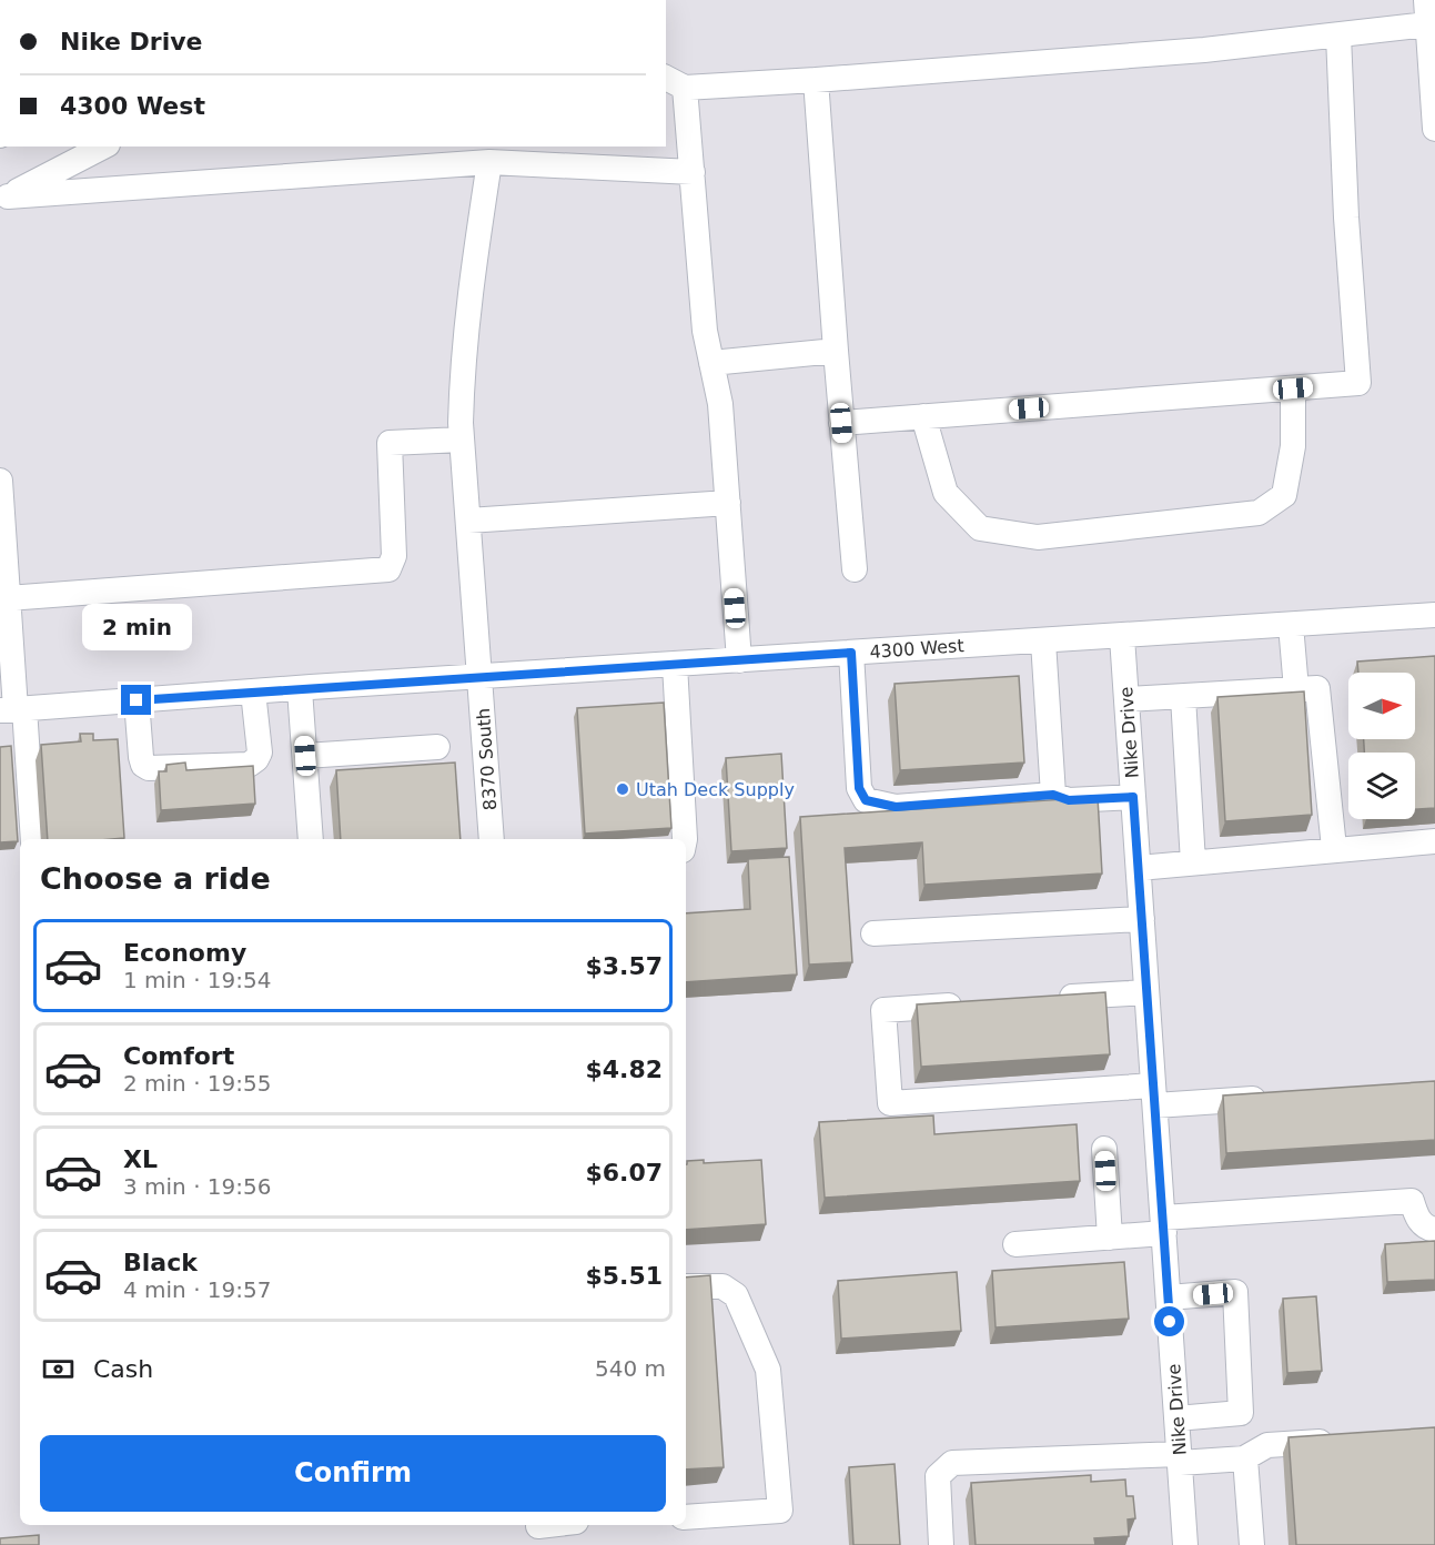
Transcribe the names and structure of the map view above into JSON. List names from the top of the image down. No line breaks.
{"streets":{"street":["4300 West","Nike Drive","8370 South"]},"crossings":[["4300 West","Nike Drive"],["4300 West","8370 South"]],"places":["Utah Deck Supply"],"north":"right","page":{"banner":["Nike Drive","4300 West"],"bubble":"2 min","heading":"Choose a ride","list":[{"name":"Economy","note":"1 min · 19:54","value":"$3.57"},{"name":"Comfort","note":"2 min · 19:55","value":"$4.82"},{"name":"XL","note":"3 min · 19:56","value":"$6.07"},{"name":"Black","note":"4 min · 19:57","value":"$5.51"}],"pay":["Cash","540 m"],"buttons":"Confirm"}}
